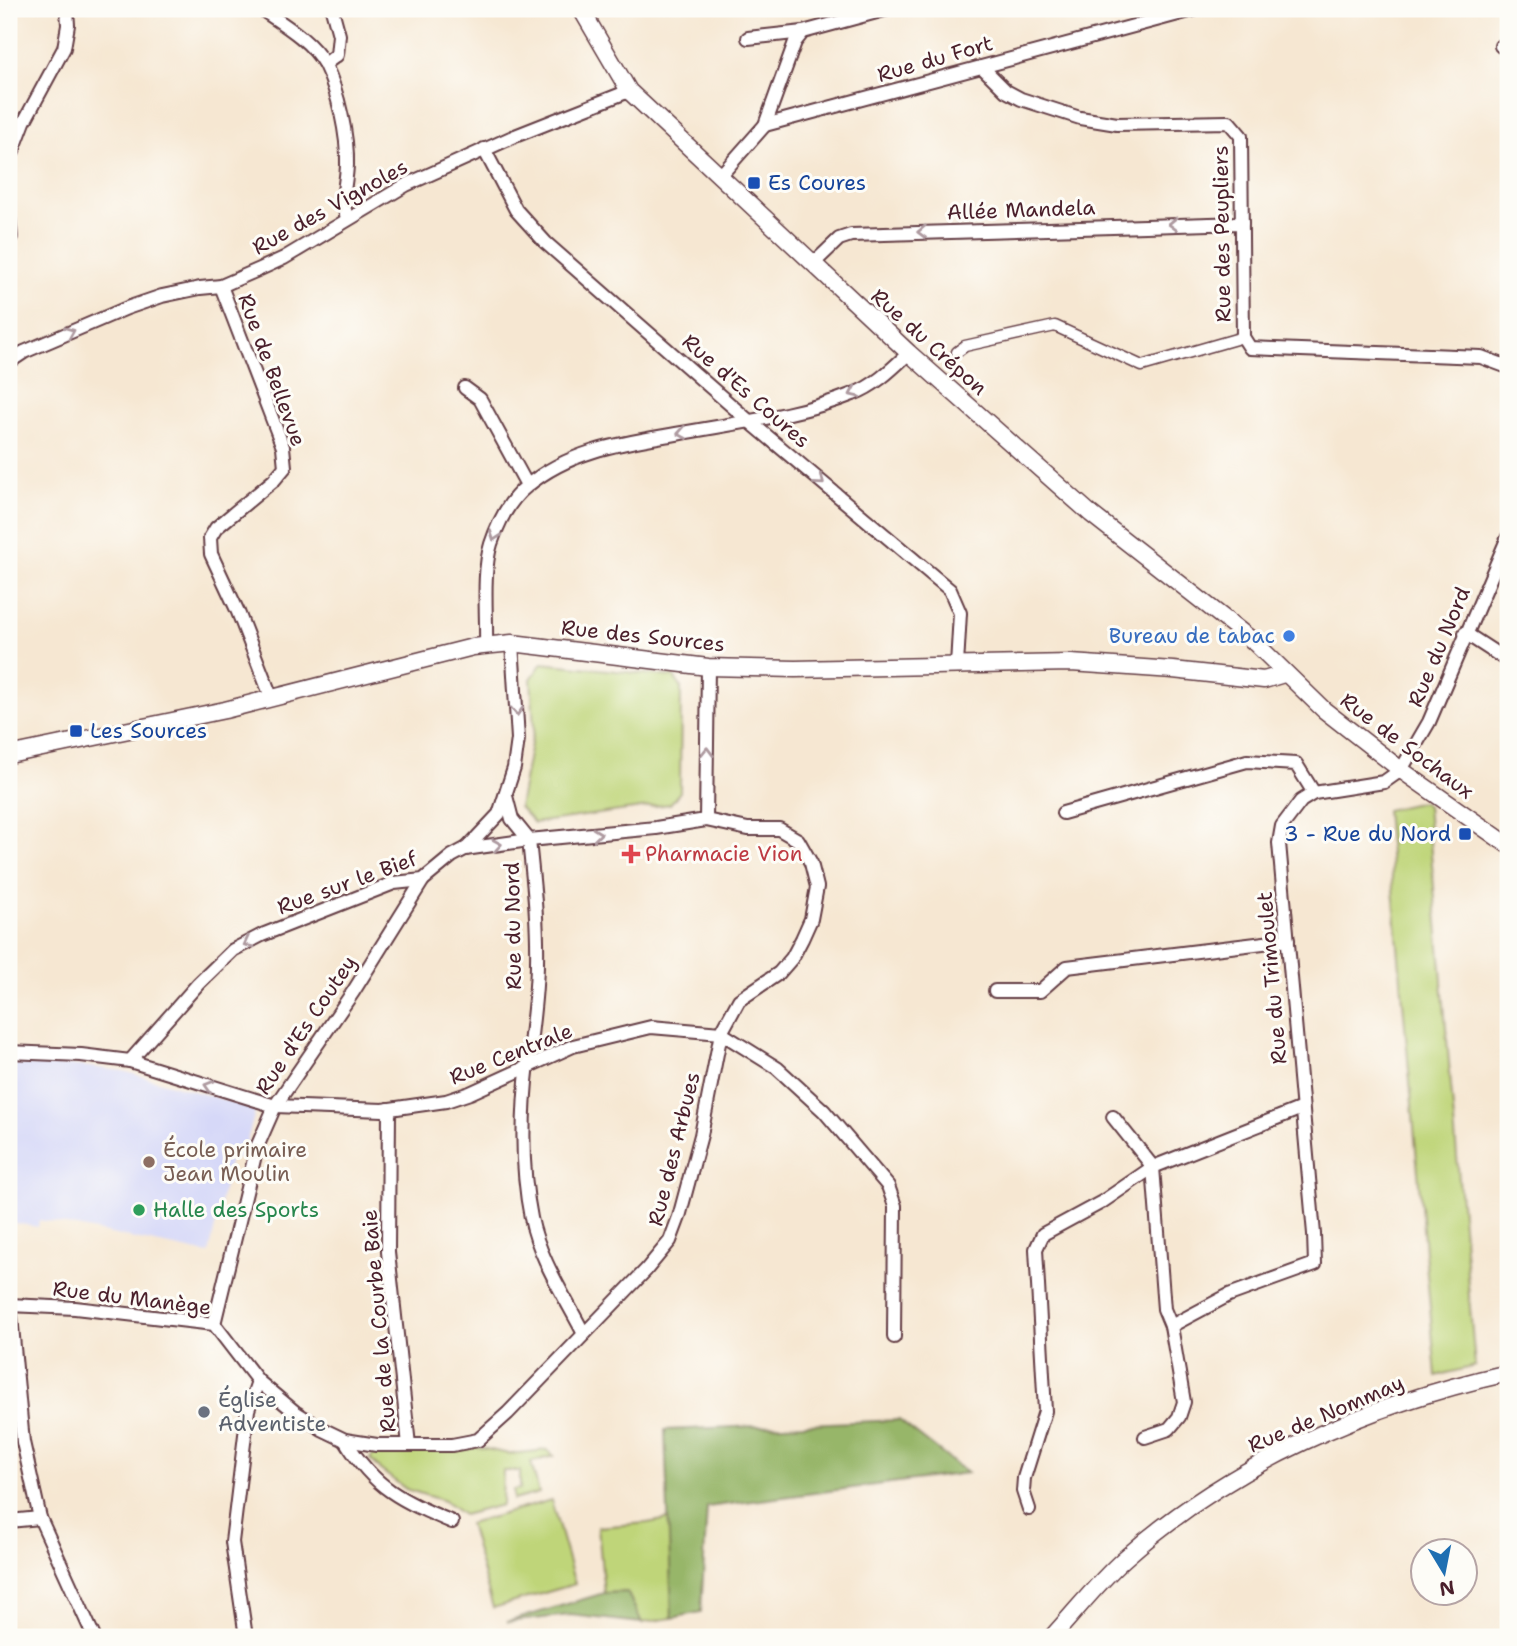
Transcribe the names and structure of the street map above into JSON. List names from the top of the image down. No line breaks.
{"streets":{"street":["Rue du Fort","Rue des Vignoles","Allée Mandela","Rue des Peupliers","Rue du Crépon","Rue de Bellevue","Rue d'Es Coures","Rue des Sources","Rue du Nord","Rue de Sochaux","Rue sur le Bief","Rue du Trimoulet","Rue d'Es Coutey","Rue Centrale","Rue des Arbues","Rue du Manège","Rue de la Courbe Baie","Rue de Nommay"]},"crossings":[["Rue du Fort","Rue des Peupliers"],["Rue des Vignoles","Rue du Crépon"],["Rue des Vignoles","Rue de Bellevue"],["Rue des Vignoles","Rue d'Es Coures"],["Allée Mandela","Rue des Peupliers"],["Allée Mandela","Rue du Crépon"],["Rue du Crépon","Rue des Sources"],["Rue du Crépon","Rue de Sochaux"],["Rue de Bellevue","Rue des Sources"],["Rue d'Es Coures","Rue des Sources"],["Rue des Sources","Rue de Sochaux"],["Rue du Nord","Rue de Sochaux"],["Rue du Nord","Rue sur le Bief"],["Rue du Nord","Rue Centrale"],["Rue du Nord","Rue des Arbues"],["Rue sur le Bief","Rue d'Es Coutey"],["Rue sur le Bief","Rue Centrale"],["Rue sur le Bief","Rue des Arbues"],["Rue d'Es Coutey","Rue Centrale"],["Rue d'Es Coutey","Rue du Manège"],["Rue Centrale","Rue des Arbues"],["Rue Centrale","Rue de la Courbe Baie"],["Rue des Arbues","Rue du Manège"],["Rue des Arbues","Rue de la Courbe Baie"]],"one_way":["Allée Mandela","Rue d'Es Coures"],"places":{"transit":["Es Coures","Les Sources","3 - Rue du Nord"],"other":["Bureau de tabac","École primaire Jean Moulin","Halle des Sports","Église Adventiste"],"health":["Pharmacie Vion"]},"north":"bottom"}
